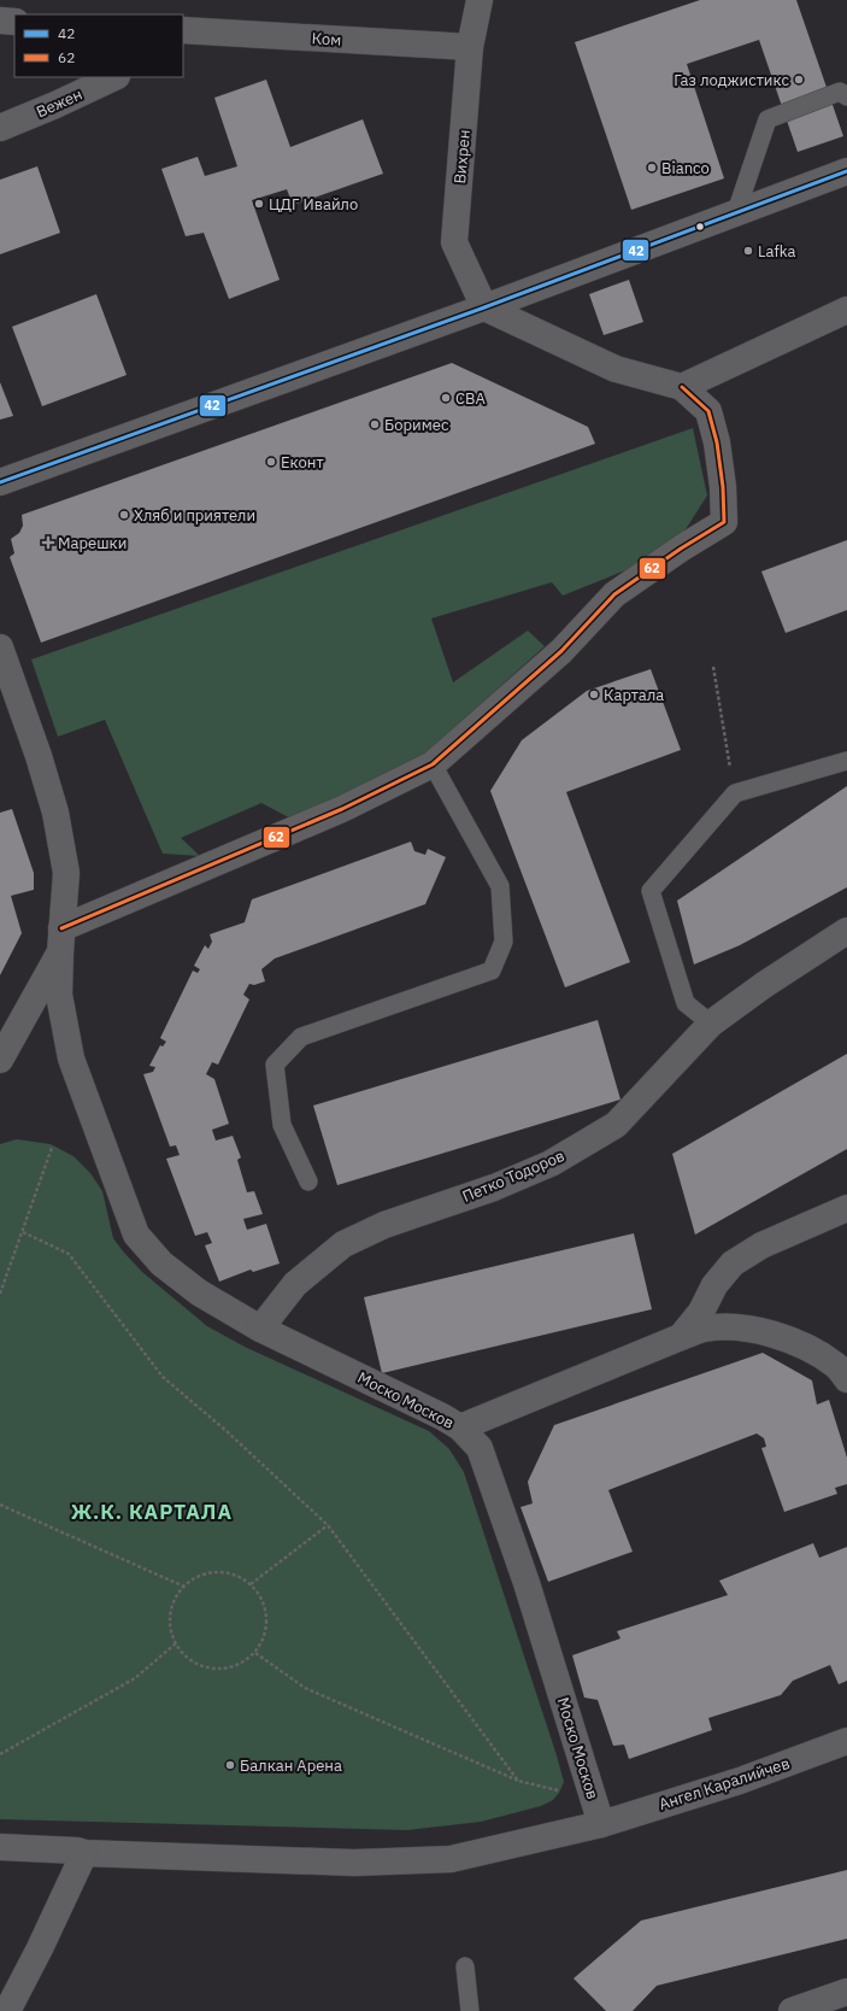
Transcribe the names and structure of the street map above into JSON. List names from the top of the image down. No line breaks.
{"streets":{"street":["Ком","Вежен","Вихрен","Петко Тодоров","Моско Москов","Ангел Каралийчев"]},"crossings":[["Ком","Вихрен"],["Петко Тодоров","Моско Москов"],["Моско Москов","Ангел Каралийчев"]],"districts":["Ж.К. КАРТАЛА"],"places":{"other":["Газ лоджистикс","Bianco","ЦДГ Ивайло","Lafka","CBA","Боримес","Еконт","Хляб и приятели","Картала","Балкан Арена"],"health":["Марешки"]},"lines":["transit line 42","transit line 62"],"legend":["42","62"]}
